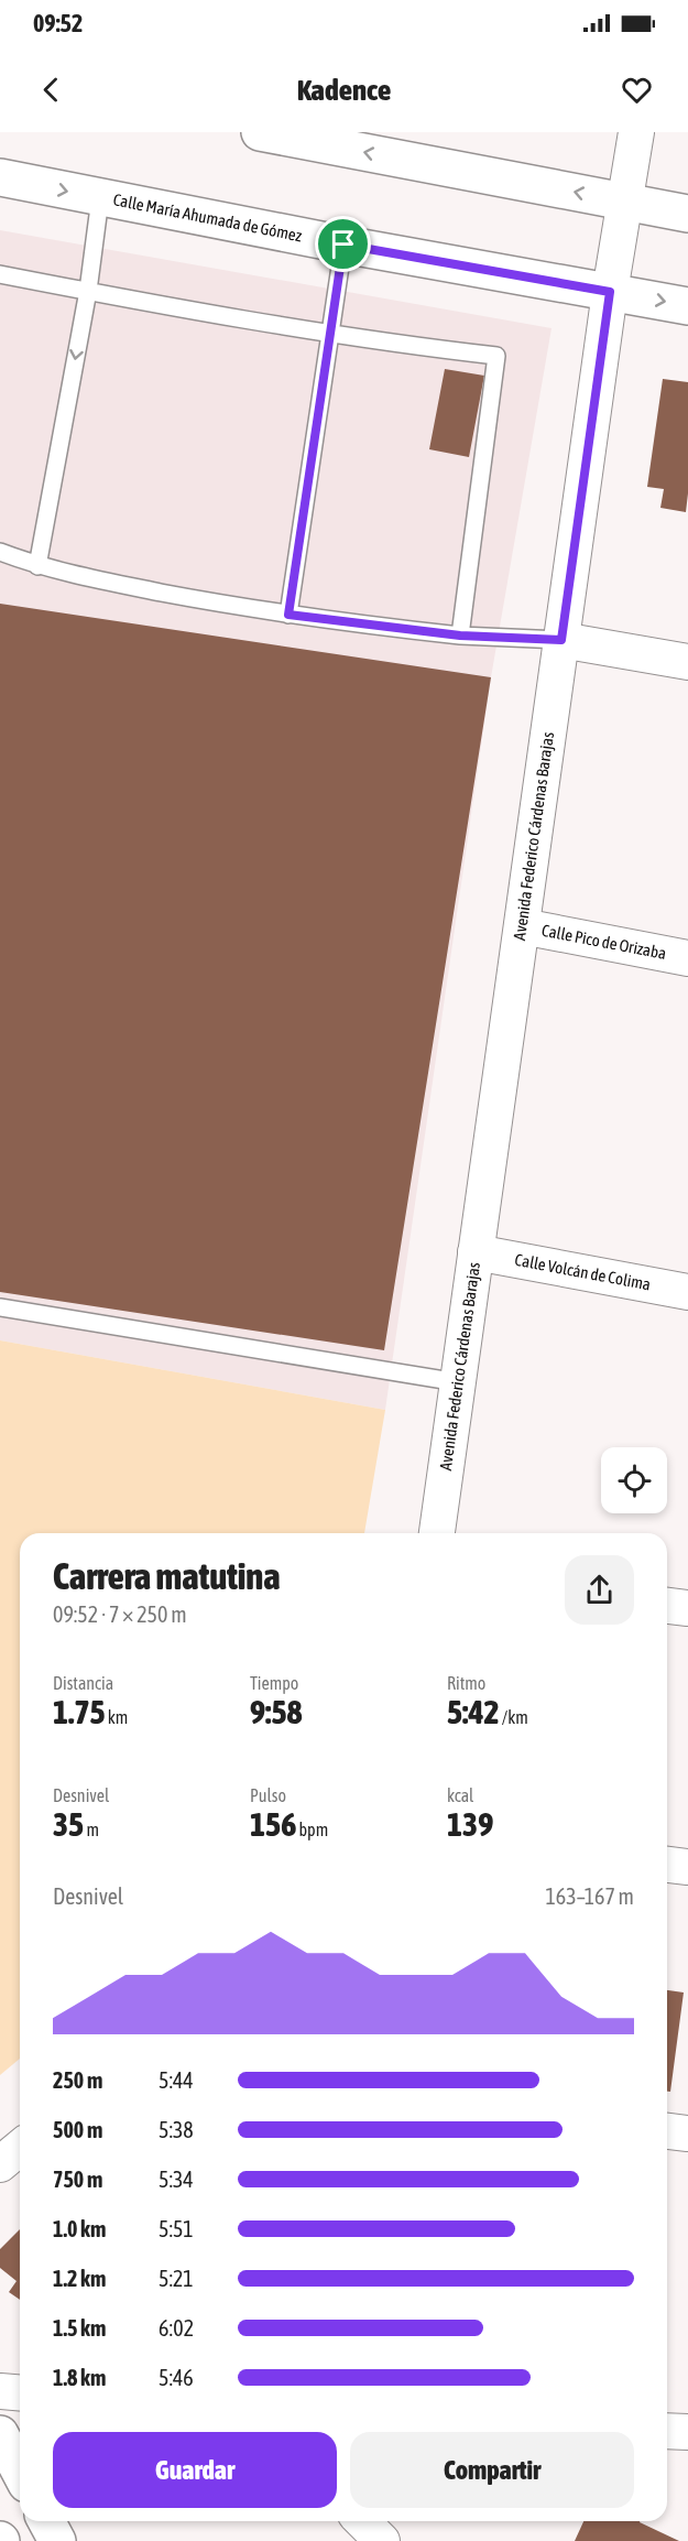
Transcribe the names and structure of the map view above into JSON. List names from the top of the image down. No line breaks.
{"streets":{"main road":["Calle María Ahumada de Gómez"],"street":["Avenida Federico Cárdenas Barajas","Calle Pico de Orizaba","Calle Volcán de Colima"]},"crossings":[["Calle María Ahumada de Gómez","Avenida Federico Cárdenas Barajas"],["Avenida Federico Cárdenas Barajas","Calle Pico de Orizaba"],["Avenida Federico Cárdenas Barajas","Calle Volcán de Colima"]],"page":{"status":"09:52","header":"Kadence","heading":["Carrera matutina","09:52 · 7 × 250 m"],"stats":[["Distancia","1.75 km"],["Tiempo","9:58"],["Ritmo","5:42 /km"],["Desnivel","35 m"],["Pulso","156 bpm"],["kcal","139"]],"chart":["Desnivel","163–167 m"],"list":[{"name":"250 m","note":"5:44"},{"name":"500 m","note":"5:38"},{"name":"750 m","note":"5:34"},{"name":"1.0 km","note":"5:51"},{"name":"1.2 km","note":"5:21"},{"name":"1.5 km","note":"6:02"},{"name":"1.8 km","note":"5:46"}],"buttons":["Guardar","Compartir"]}}
